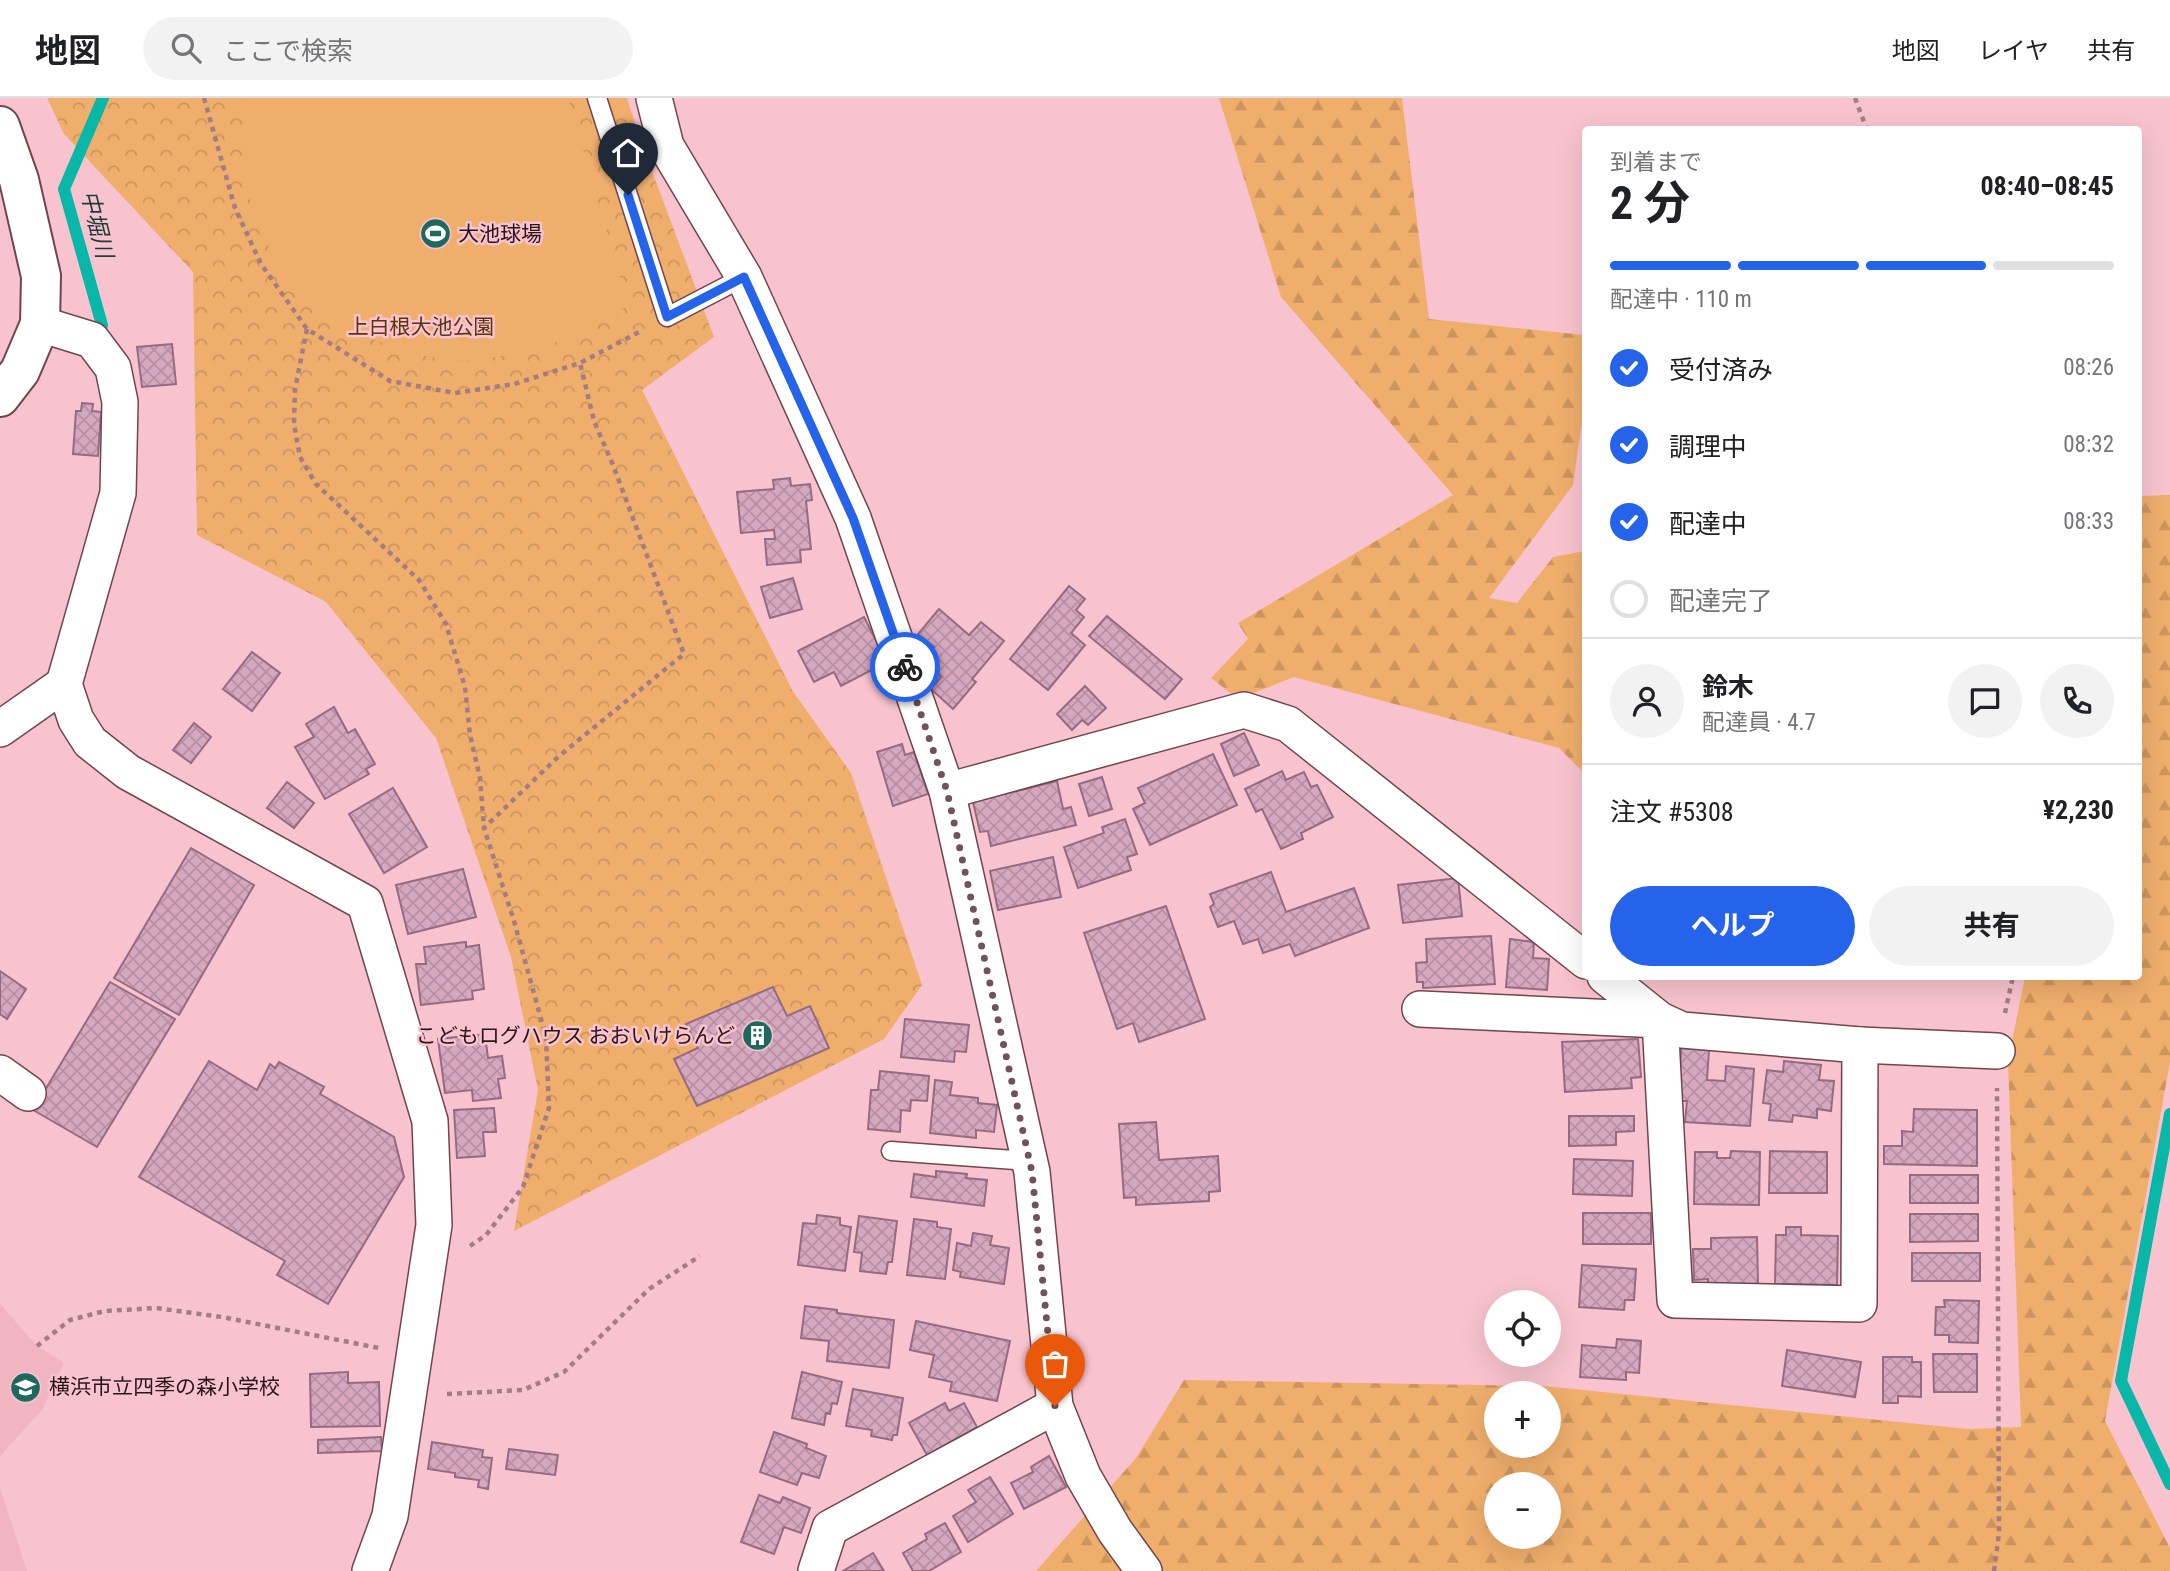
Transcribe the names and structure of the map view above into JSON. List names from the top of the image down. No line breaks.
{"water":["中堀川"],"parks":["上白根大池公園"],"places":{"sports":["大池球場"],"building":["こどもログハウス おおいけらんど"],"school or university":["横浜市立四季の森小学校"]},"page":{"header":"地図","search":"ここで検索","nav":["地図","レイヤ","共有"],"heading":["2 分","到着まで","08:40–08:45"],"panel":["鈴木","配達員 · 4.7","注文 #5308","¥2,230"],"bar":"配達中 · 110 m","list":[["受付済み","08:26"],["調理中","08:32"],["配達中","08:33"],"配達完了"],"buttons":["ヘルプ","共有"],"map_buttons":["+","−"]}}
